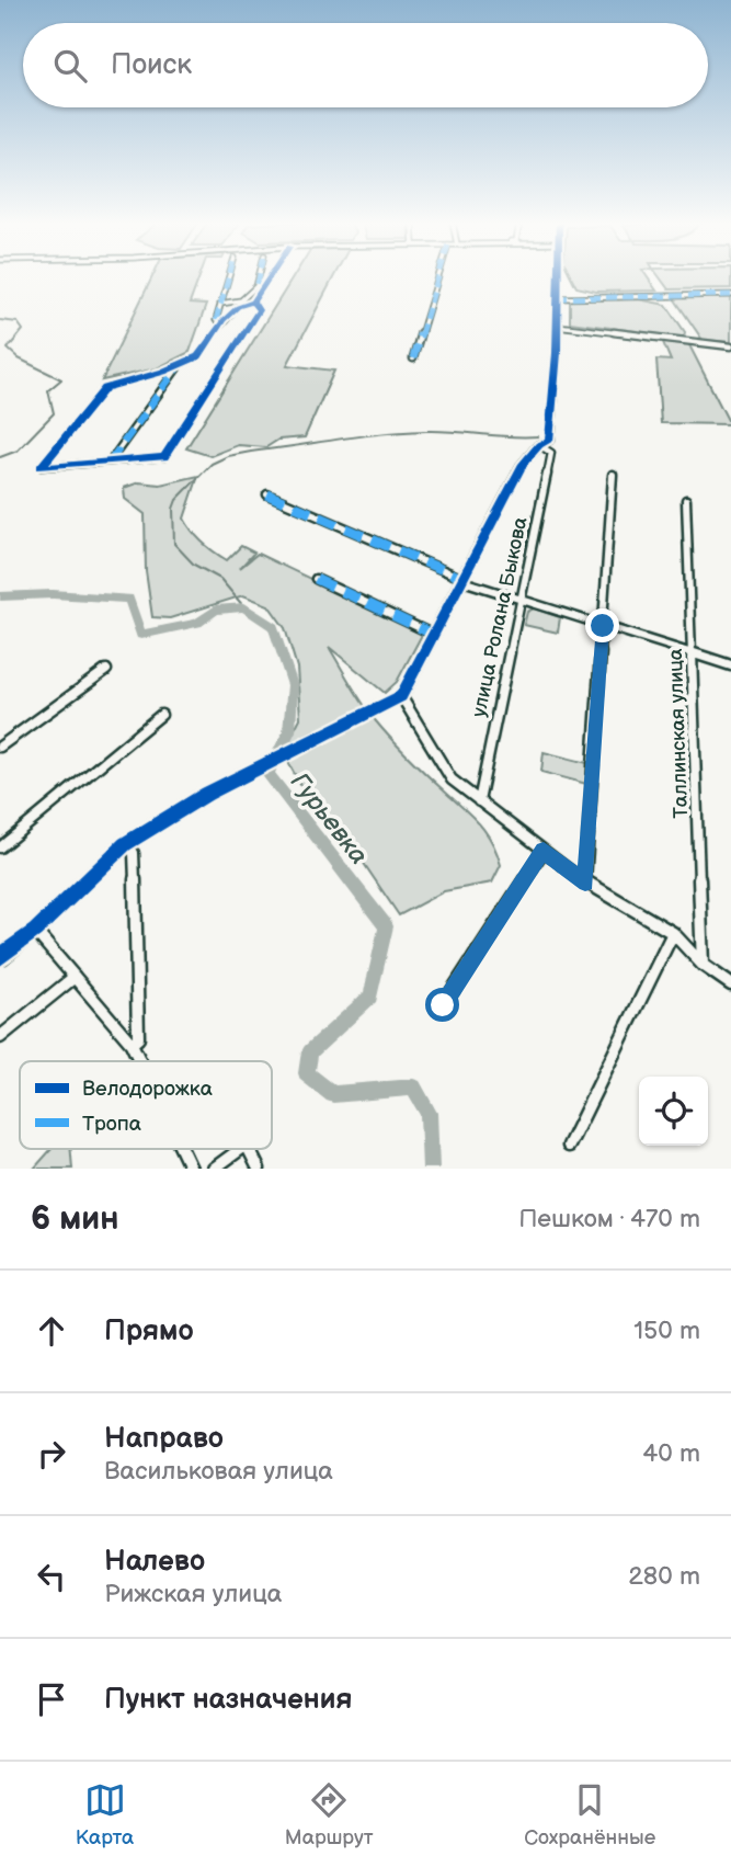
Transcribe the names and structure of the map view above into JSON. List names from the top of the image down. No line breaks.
{"streets":{"street":["улица Ролана Быкова","Таллинская улица"]},"water":["Гурьевка"],"legend":["Велодорожка","Тропа"],"page":{"search":"Поиск","heading":["6 мин","Пешком · 470 m"],"list":[["Прямо","150 m"],["Направо","Васильковая улица","40 m"],["Налево","Рижская улица","280 m"],"Пункт назначения"],"nav":["Карта","Маршрут","Сохранённые"]}}
